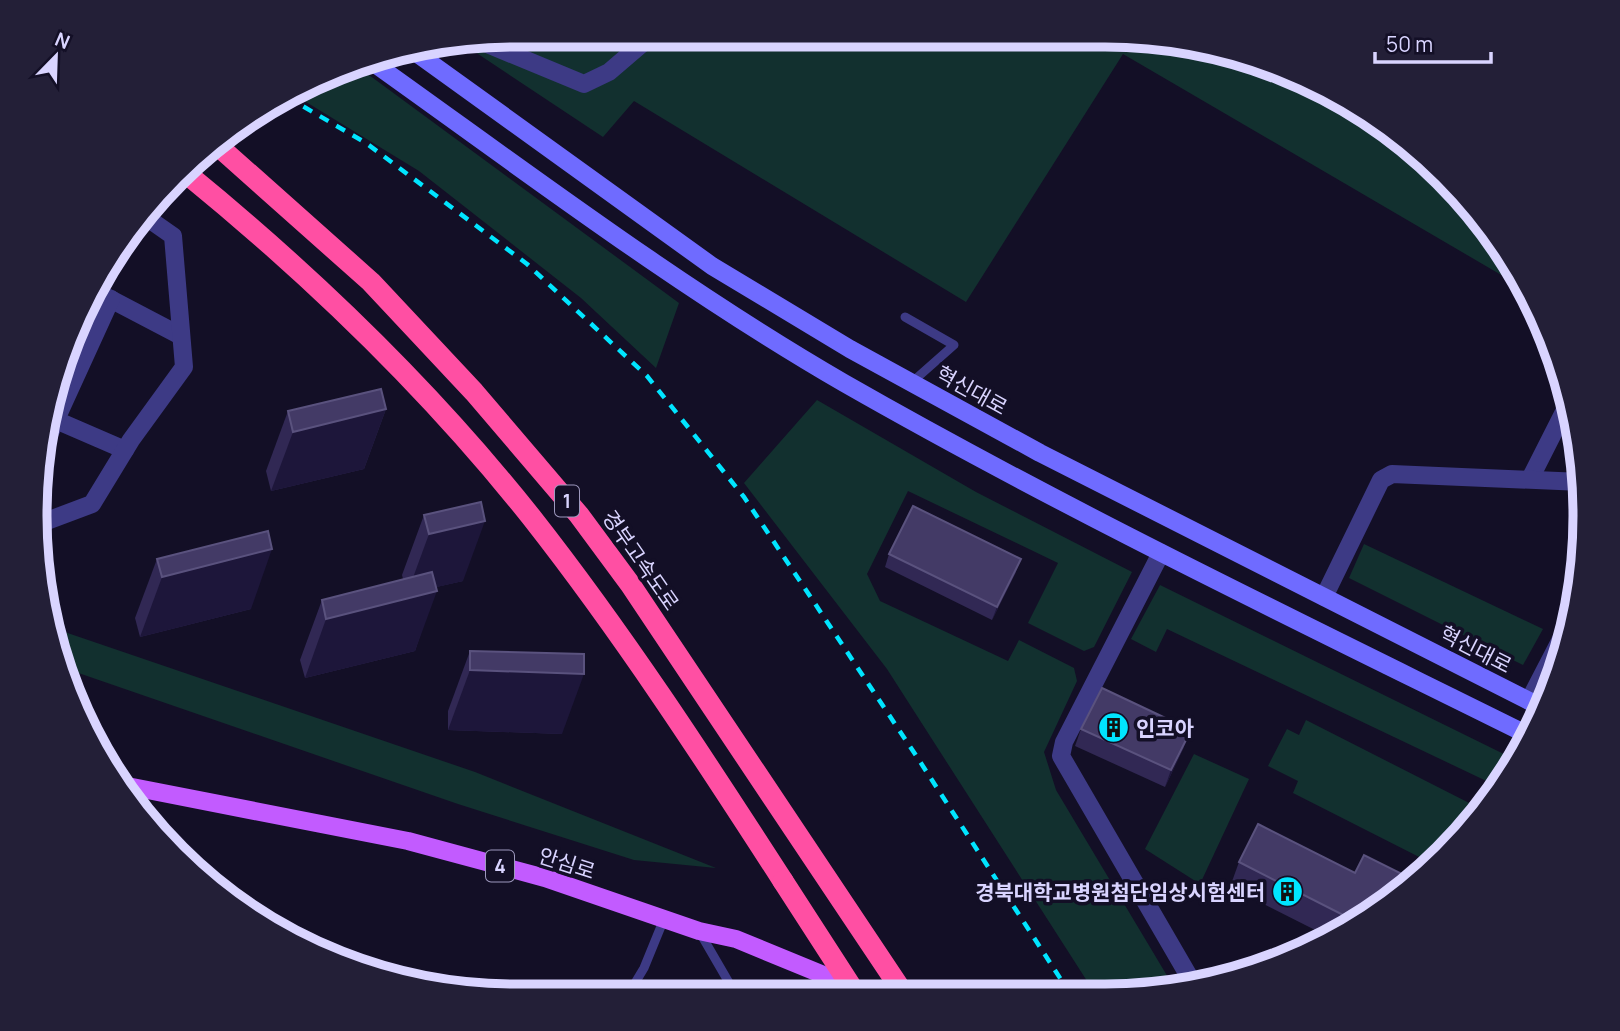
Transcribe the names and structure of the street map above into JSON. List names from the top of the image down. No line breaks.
{"streets":{"highway":["1","경부고속도로"],"main road":["혁신대로","안심로","4"]},"places":{"building":["인코아","경북대학교병원첨단임상시험센터"]},"scale_bar":"50 m","north":"top right"}
